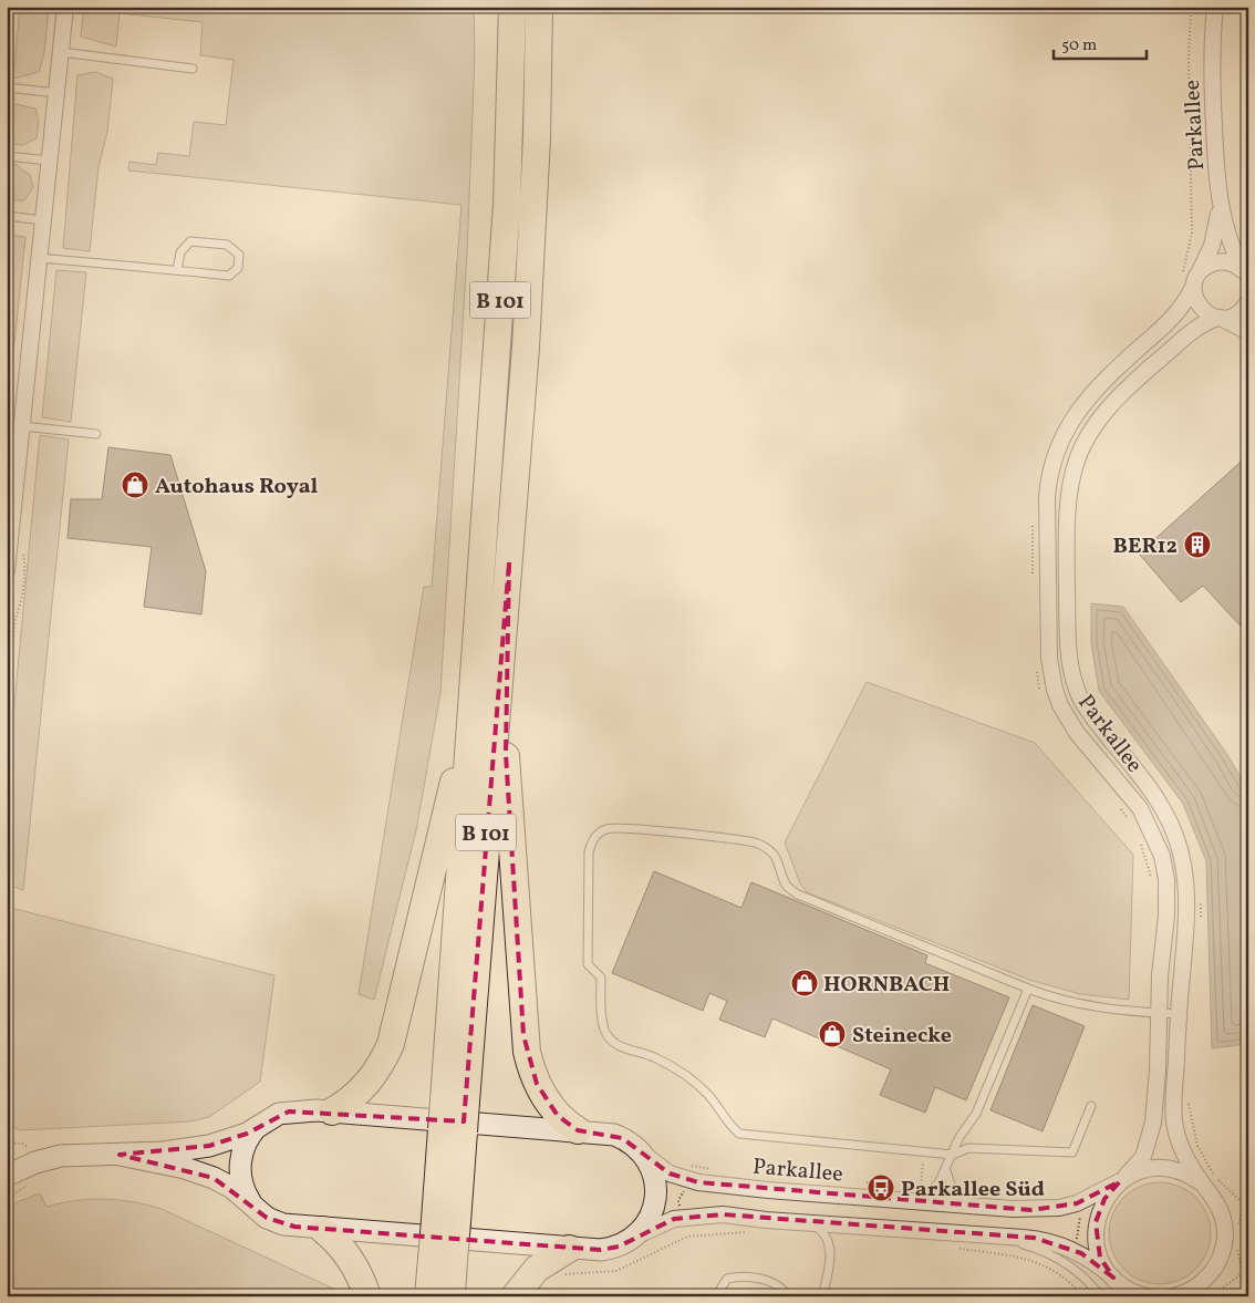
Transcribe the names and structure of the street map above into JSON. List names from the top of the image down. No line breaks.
{"streets":{"highway":["B 101"],"street":["Parkallee"]},"places":{"shop":["Autohaus Royal","HORNBACH","Steinecke"],"building":["BER12"],"bus stop":["Parkallee Süd"]},"scale_bar":"50 m"}
